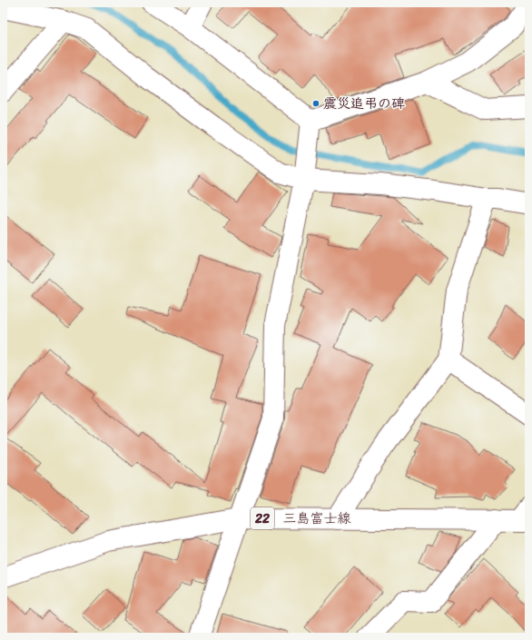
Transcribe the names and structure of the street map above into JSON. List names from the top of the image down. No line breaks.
{"streets":{"street":["22","三島富士線"]},"places":["震災追弔の碑"]}
